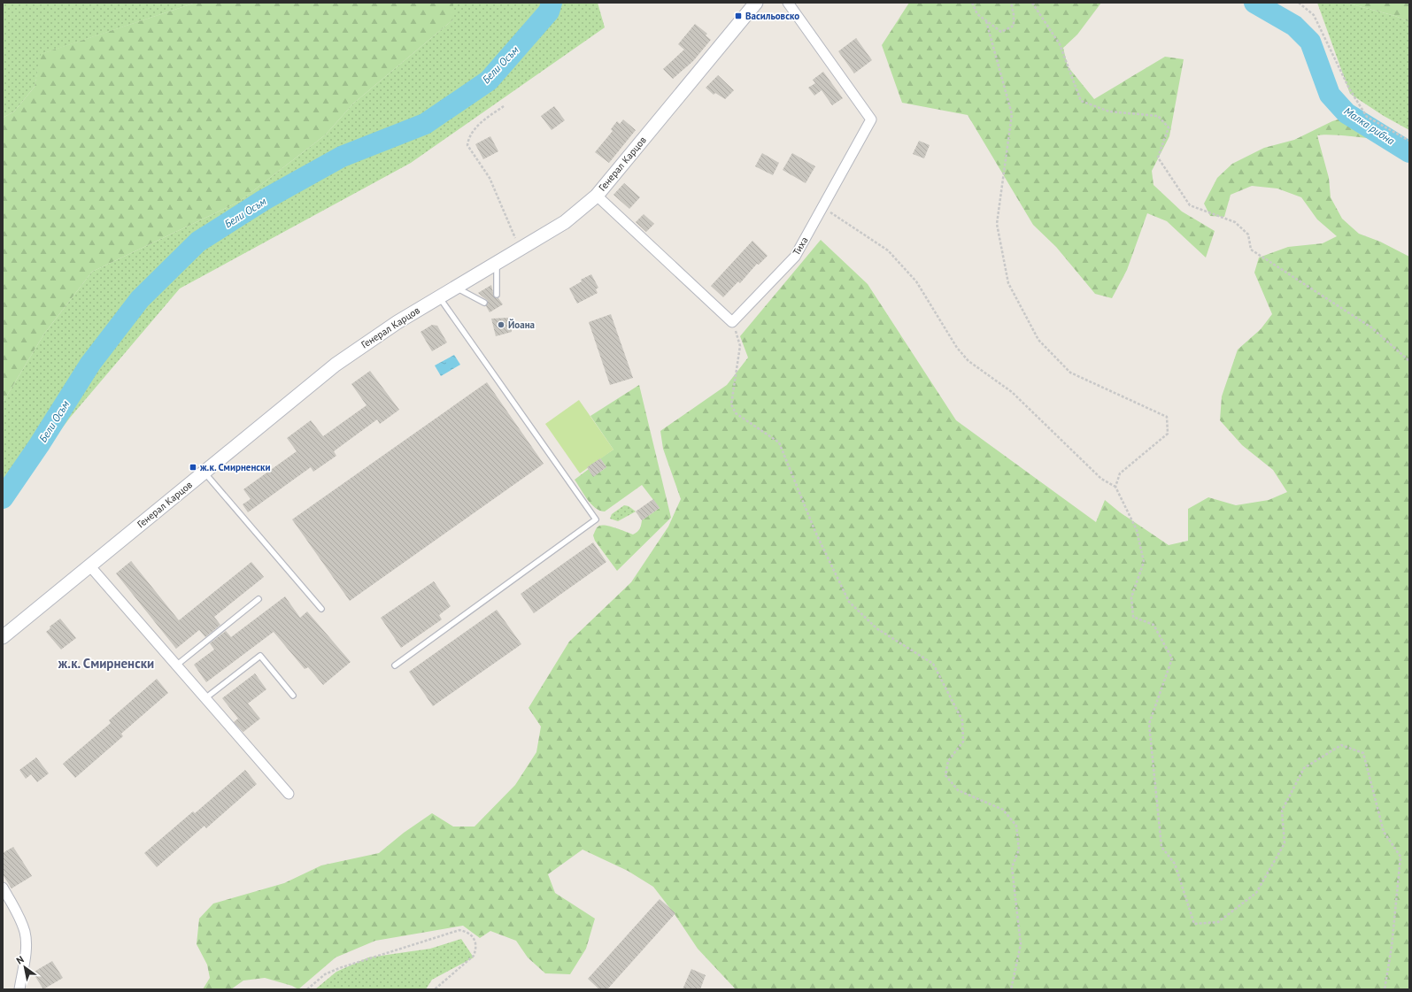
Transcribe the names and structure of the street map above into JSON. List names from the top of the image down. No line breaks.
{"streets":{"main road":["Генерал Карцов"],"street":["Тиха"]},"districts":["ж.к. Смирненски"],"water":["Бели Осъм","Малка рибна"],"places":{"transit":["Васильовско","ж.к. Смирненски"],"other":["Йоана"]},"north":"top left"}
